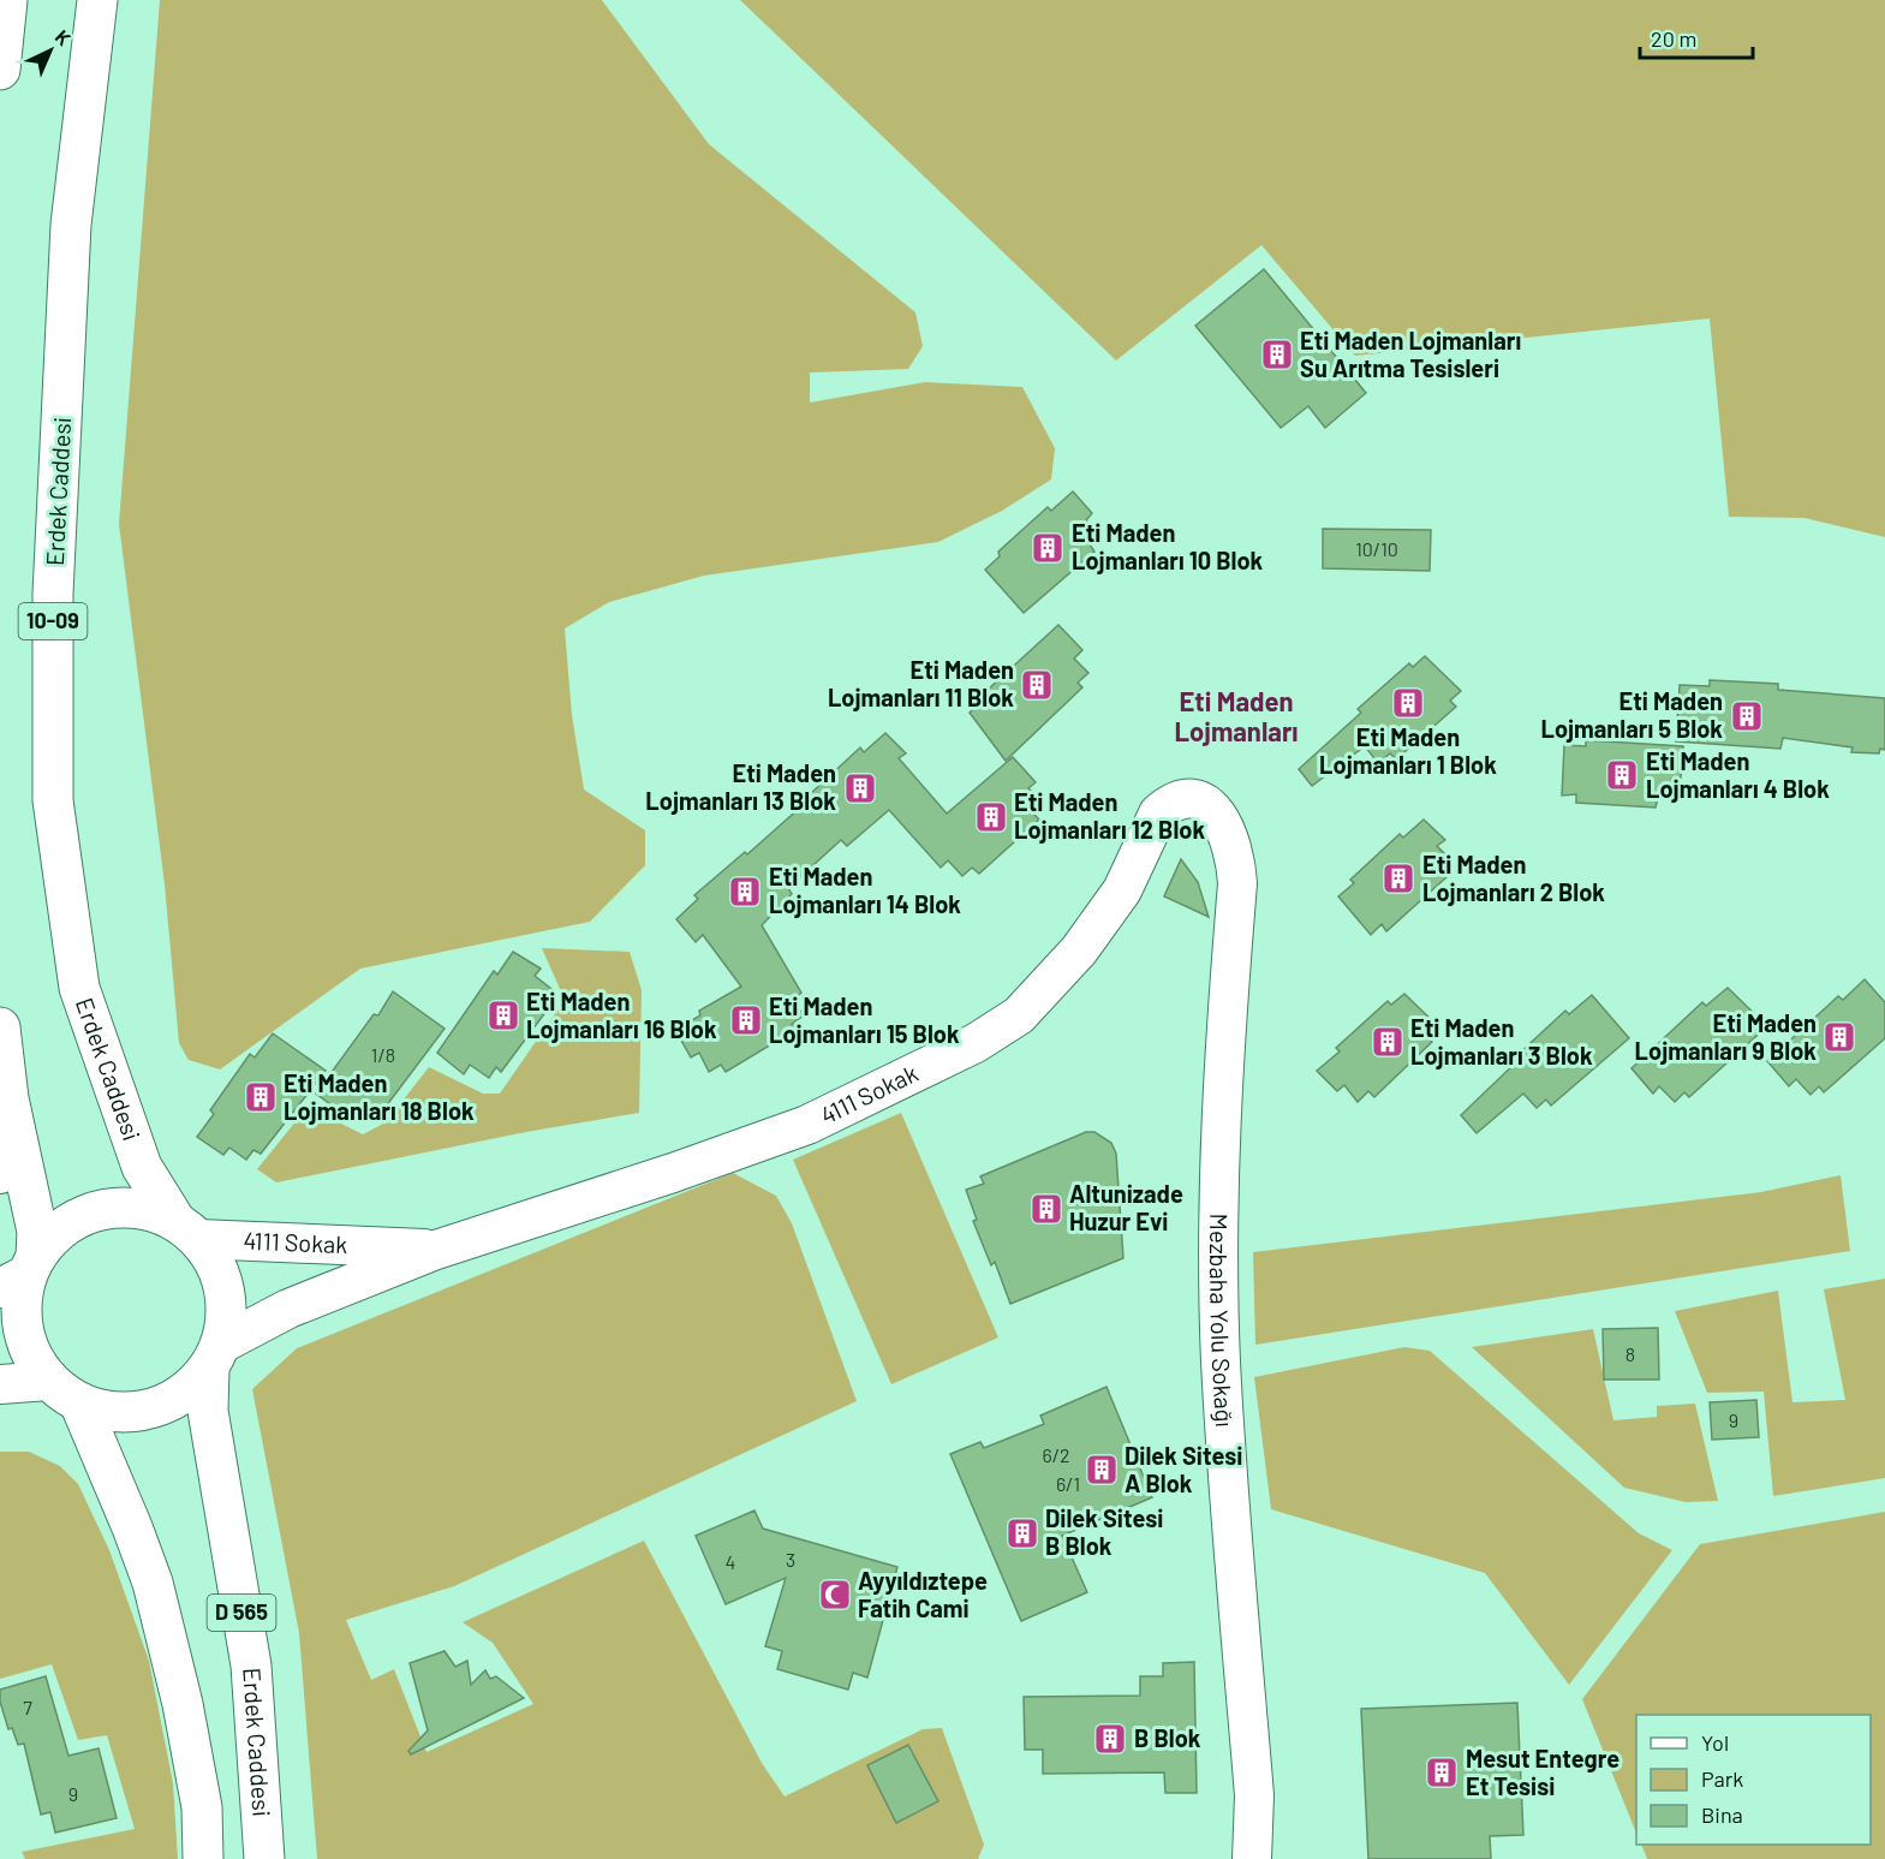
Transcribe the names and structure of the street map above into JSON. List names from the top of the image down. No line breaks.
{"streets":{"main road":["Erdek Caddesi","10-09","D 565"],"street":["4111 Sokak","Mezbaha Yolu Sokağı"]},"crossings":[["Erdek Caddesi","4111 Sokak"],["Erdek Caddesi","D 565"],["4111 Sokak","Mezbaha Yolu Sokağı"],["4111 Sokak","D 565"]],"districts":["Eti Maden Lojmanları"],"places":{"building":["Eti Maden Lojmanları Su Arıtma Tesisleri","Eti Maden Lojmanları 10 Blok","Eti Maden Lojmanları 11 Blok","Eti Maden Lojmanları 1 Blok","Eti Maden Lojmanları 5 Blok","Eti Maden Lojmanları 4 Blok","Eti Maden Lojmanları 13 Blok","Eti Maden Lojmanları 12 Blok","Eti Maden Lojmanları 2 Blok","Eti Maden Lojmanları 14 Blok","Eti Maden Lojmanları 16 Blok","Eti Maden Lojmanları 15 Blok","Eti Maden Lojmanları 9 Blok","Eti Maden Lojmanları 3 Blok","Eti Maden Lojmanları 18 Blok","Altunizade Huzur Evi","Dilek Sitesi A Blok","Dilek Sitesi B Blok","B Blok","Mesut Entegre Et Tesisi"],"mosque":["Ayyıldıztepe Fatih Cami"]},"house_numbers":["10/10","1/8","8","9","6/2","6/1","3","4","7","9"],"legend":["Yol","Park","Bina"],"scale_bar":"20 m","north":"top right"}
